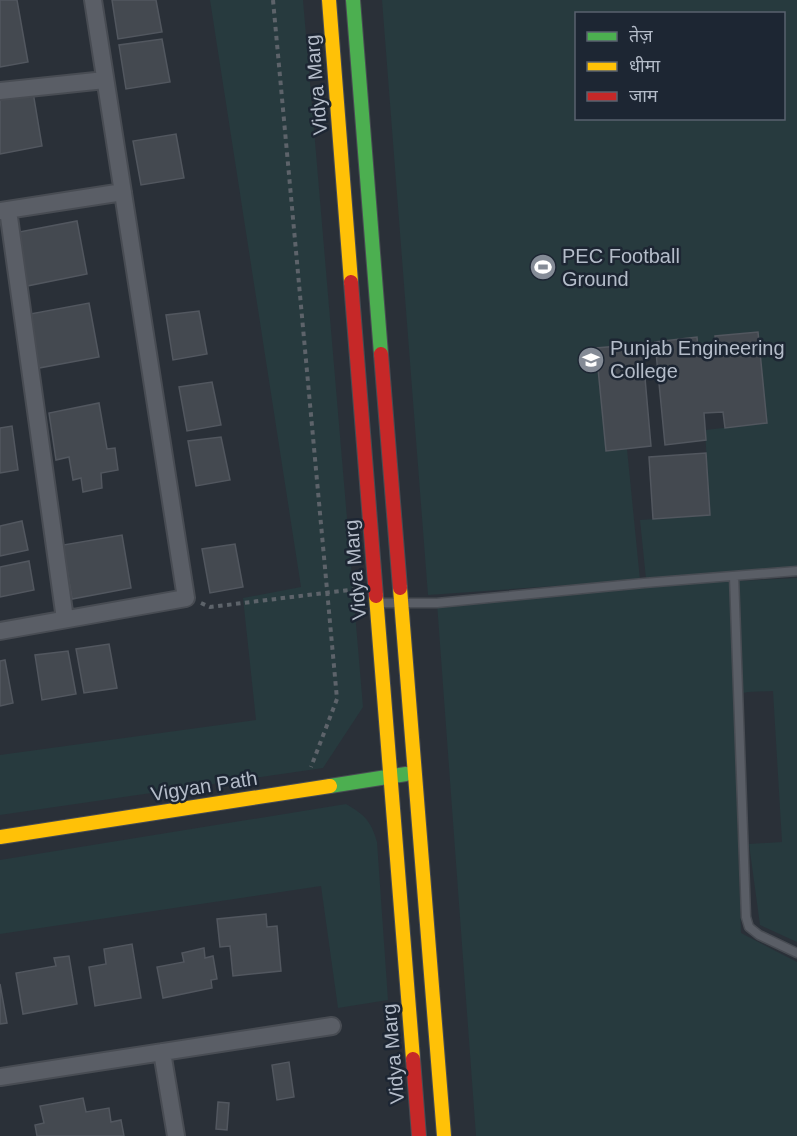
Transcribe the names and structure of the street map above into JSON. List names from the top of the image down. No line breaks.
{"streets":{"main road":["Vidya Marg","Vigyan Path"]},"crossings":[["Vidya Marg","Vigyan Path"]],"places":{"sports":["PEC Football Ground"],"school or university":["Punjab Engineering College"]},"legend":["तेज़","धीमा","जाम"]}
